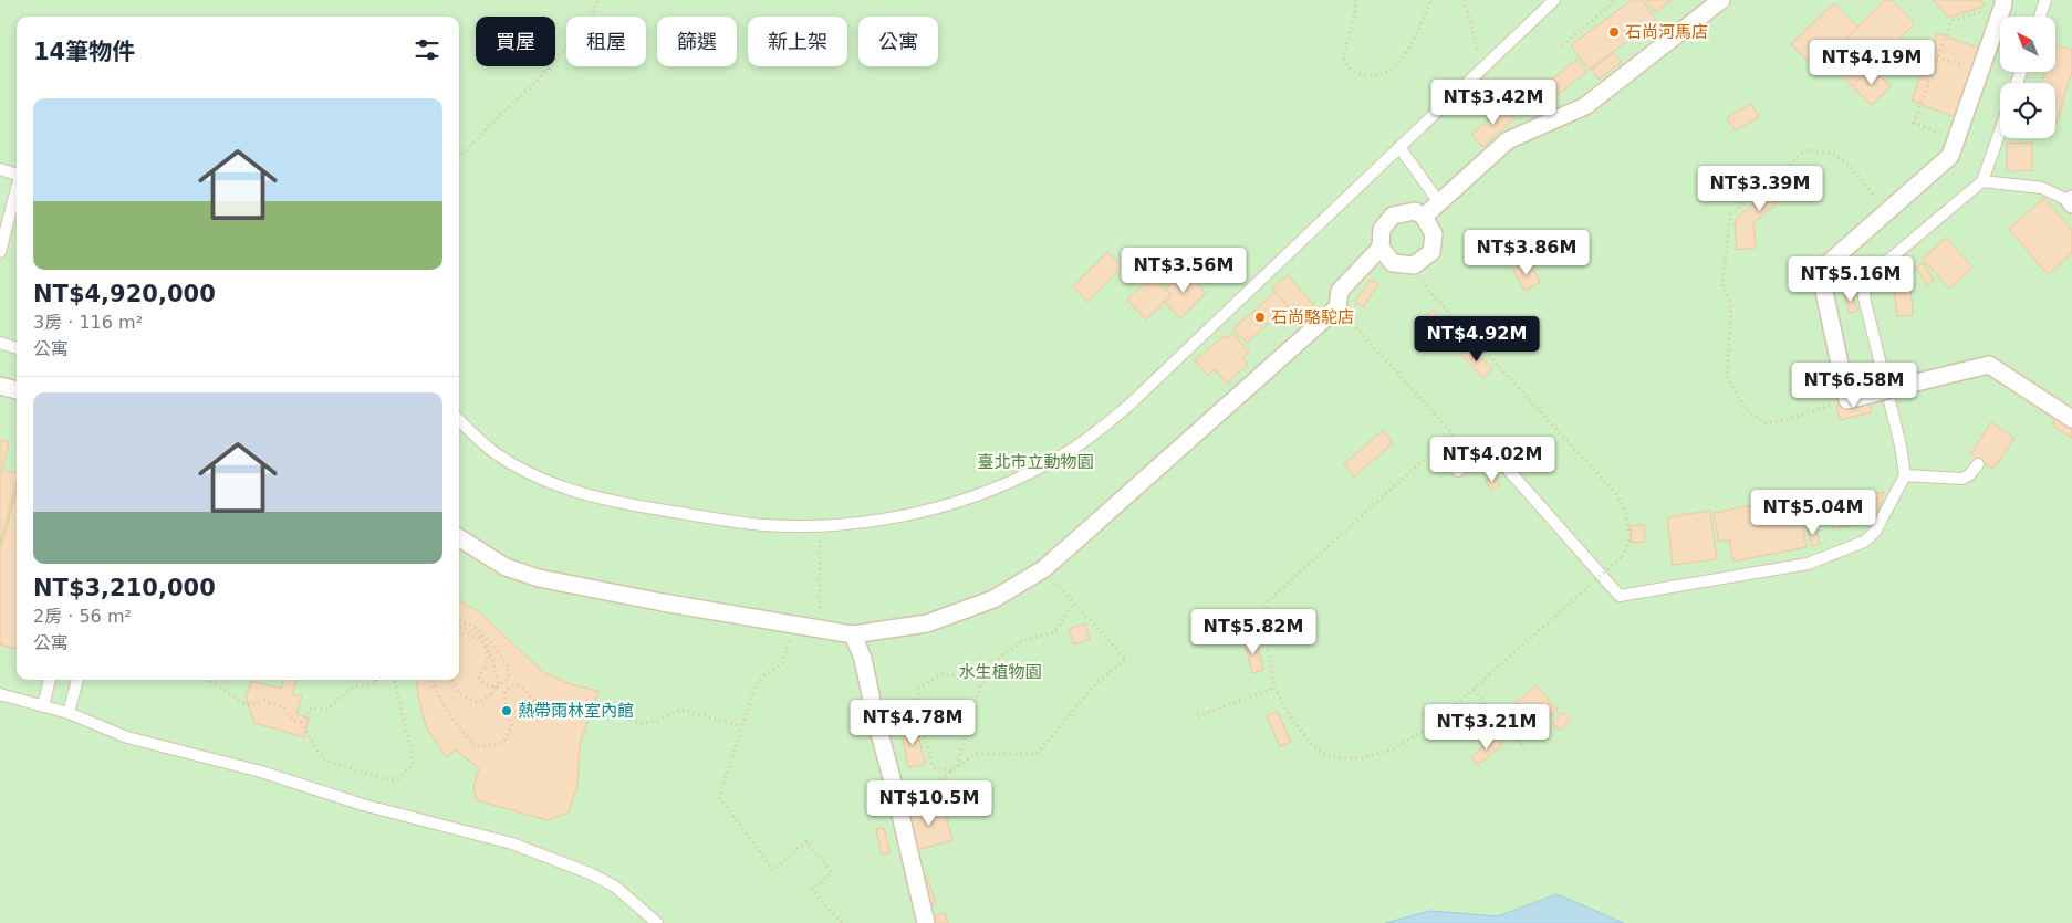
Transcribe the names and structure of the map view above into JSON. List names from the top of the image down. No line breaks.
{"parks":["臺北市立動物園","水生植物園"],"places":["石尚河馬店","石尚駱駝店","熱帶雨林室內館"],"north":"top left","page":{"chip":["買屋","租屋","篩選","新上架","公寓"],"heading":"14筆物件","price":["NT$4.19M","NT$3.42M","NT$3.39M","NT$3.86M","NT$3.56M","NT$5.16M","NT$4.92M","NT$6.58M","NT$4.02M","NT$5.04M","NT$5.82M","NT$4.78M","NT$3.21M","NT$10.5M"],"list":[{"name":"NT$4,920,000","note":"3房 · 116 m² · 公寓"},{"name":"NT$3,210,000","note":"2房 · 56 m² · 公寓"}]}}
